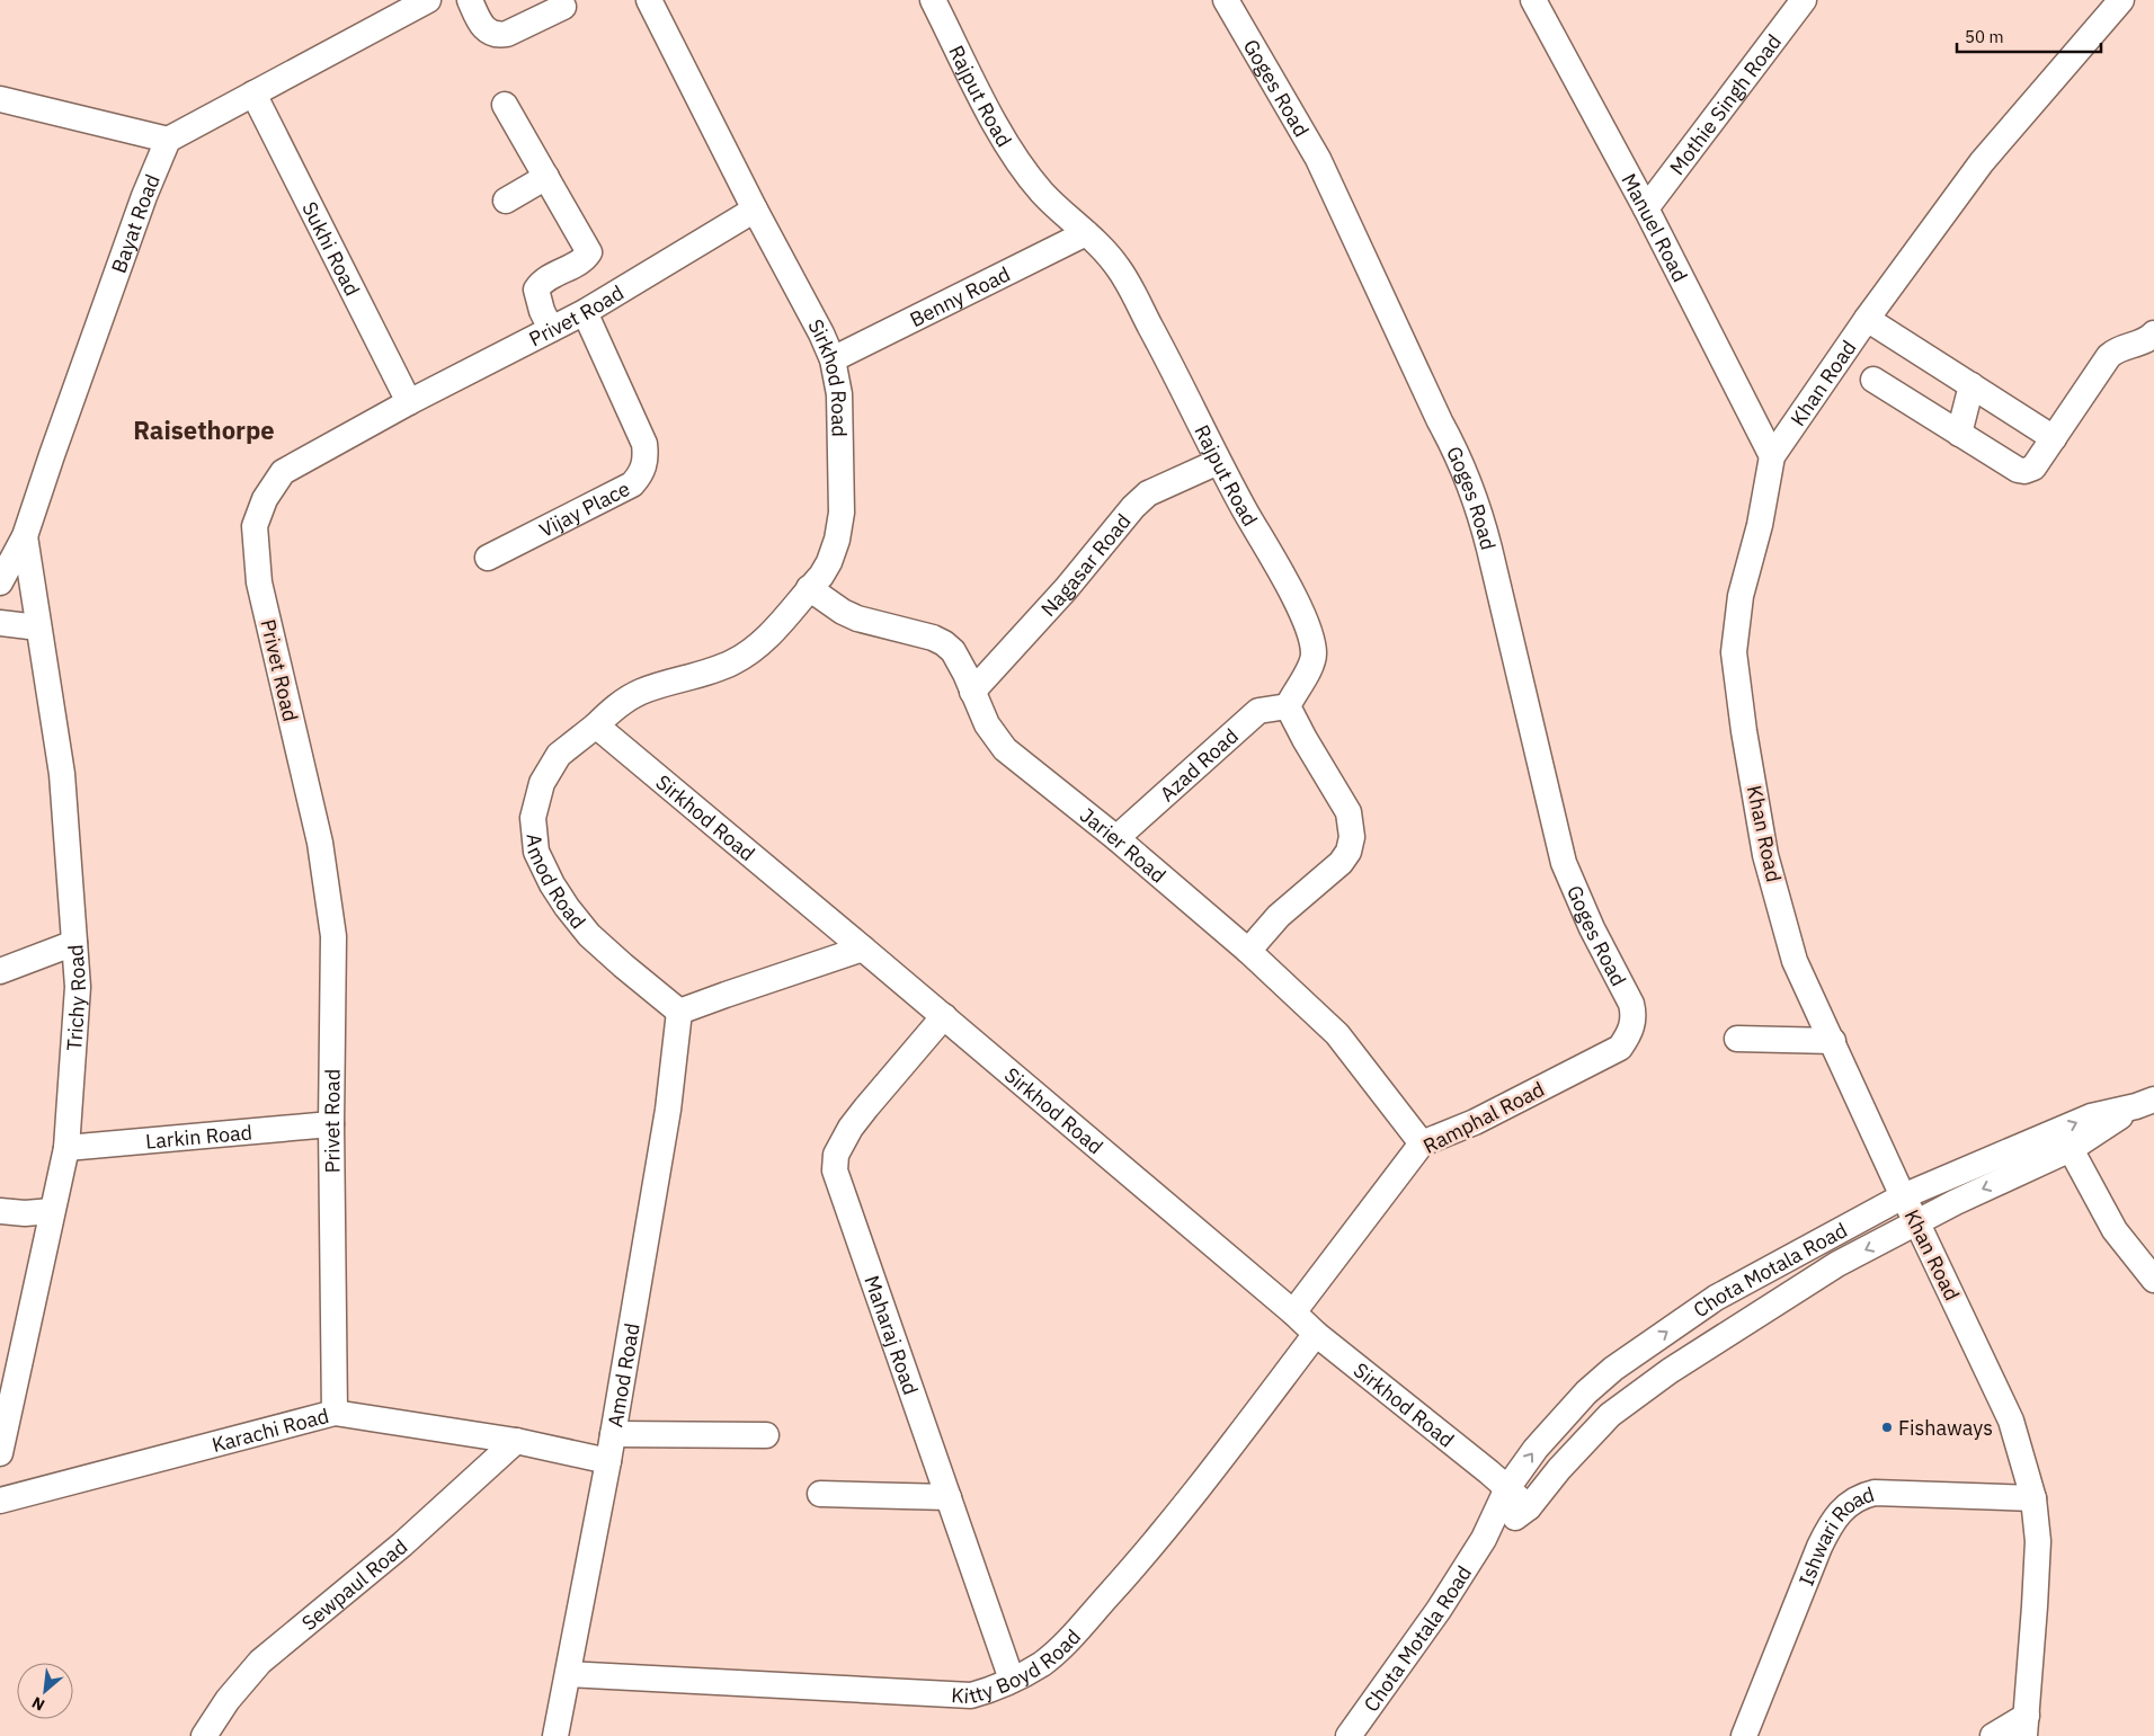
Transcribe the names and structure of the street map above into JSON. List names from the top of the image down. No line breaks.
{"streets":{"street":["Goges Road","Rajput Road","Mothie Singh Road","Bayat Road","Manuel Road","Sukhi Road","Benny Road","Privet Road","Sirkhod Road","Khan Road","Vijay Place","Nagasar Road","Azad Road","Jarier Road","Amod Road","Trichy Road","Ramphal Road","Larkin Road","Chota Motala Road","Maharaj Road","Karachi Road","Ishwari Road","Sewpaul Road","Kitty Boyd Road"]},"crossings":[["Goges Road","Ramphal Road"],["Rajput Road","Benny Road"],["Rajput Road","Nagasar Road"],["Rajput Road","Azad Road"],["Mothie Singh Road","Manuel Road"],["Bayat Road","Trichy Road"],["Manuel Road","Khan Road"],["Sukhi Road","Privet Road"],["Benny Road","Sirkhod Road"],["Privet Road","Sirkhod Road"],["Privet Road","Vijay Place"],["Privet Road","Larkin Road"],["Privet Road","Karachi Road"],["Sirkhod Road","Jarier Road"],["Sirkhod Road","Amod Road"],["Sirkhod Road","Ramphal Road"],["Sirkhod Road","Chota Motala Road"],["Sirkhod Road","Maharaj Road"],["Sirkhod Road","Kitty Boyd Road"],["Khan Road","Chota Motala Road"],["Khan Road","Ishwari Road"],["Nagasar Road","Jarier Road"],["Azad Road","Jarier Road"],["Jarier Road","Ramphal Road"],["Amod Road","Karachi Road"],["Amod Road","Kitty Boyd Road"],["Trichy Road","Larkin Road"],["Maharaj Road","Kitty Boyd Road"],["Karachi Road","Sewpaul Road"]],"districts":["Raisethorpe"],"places":["Fishaways"],"scale_bar":"50 m","north":"bottom left"}
